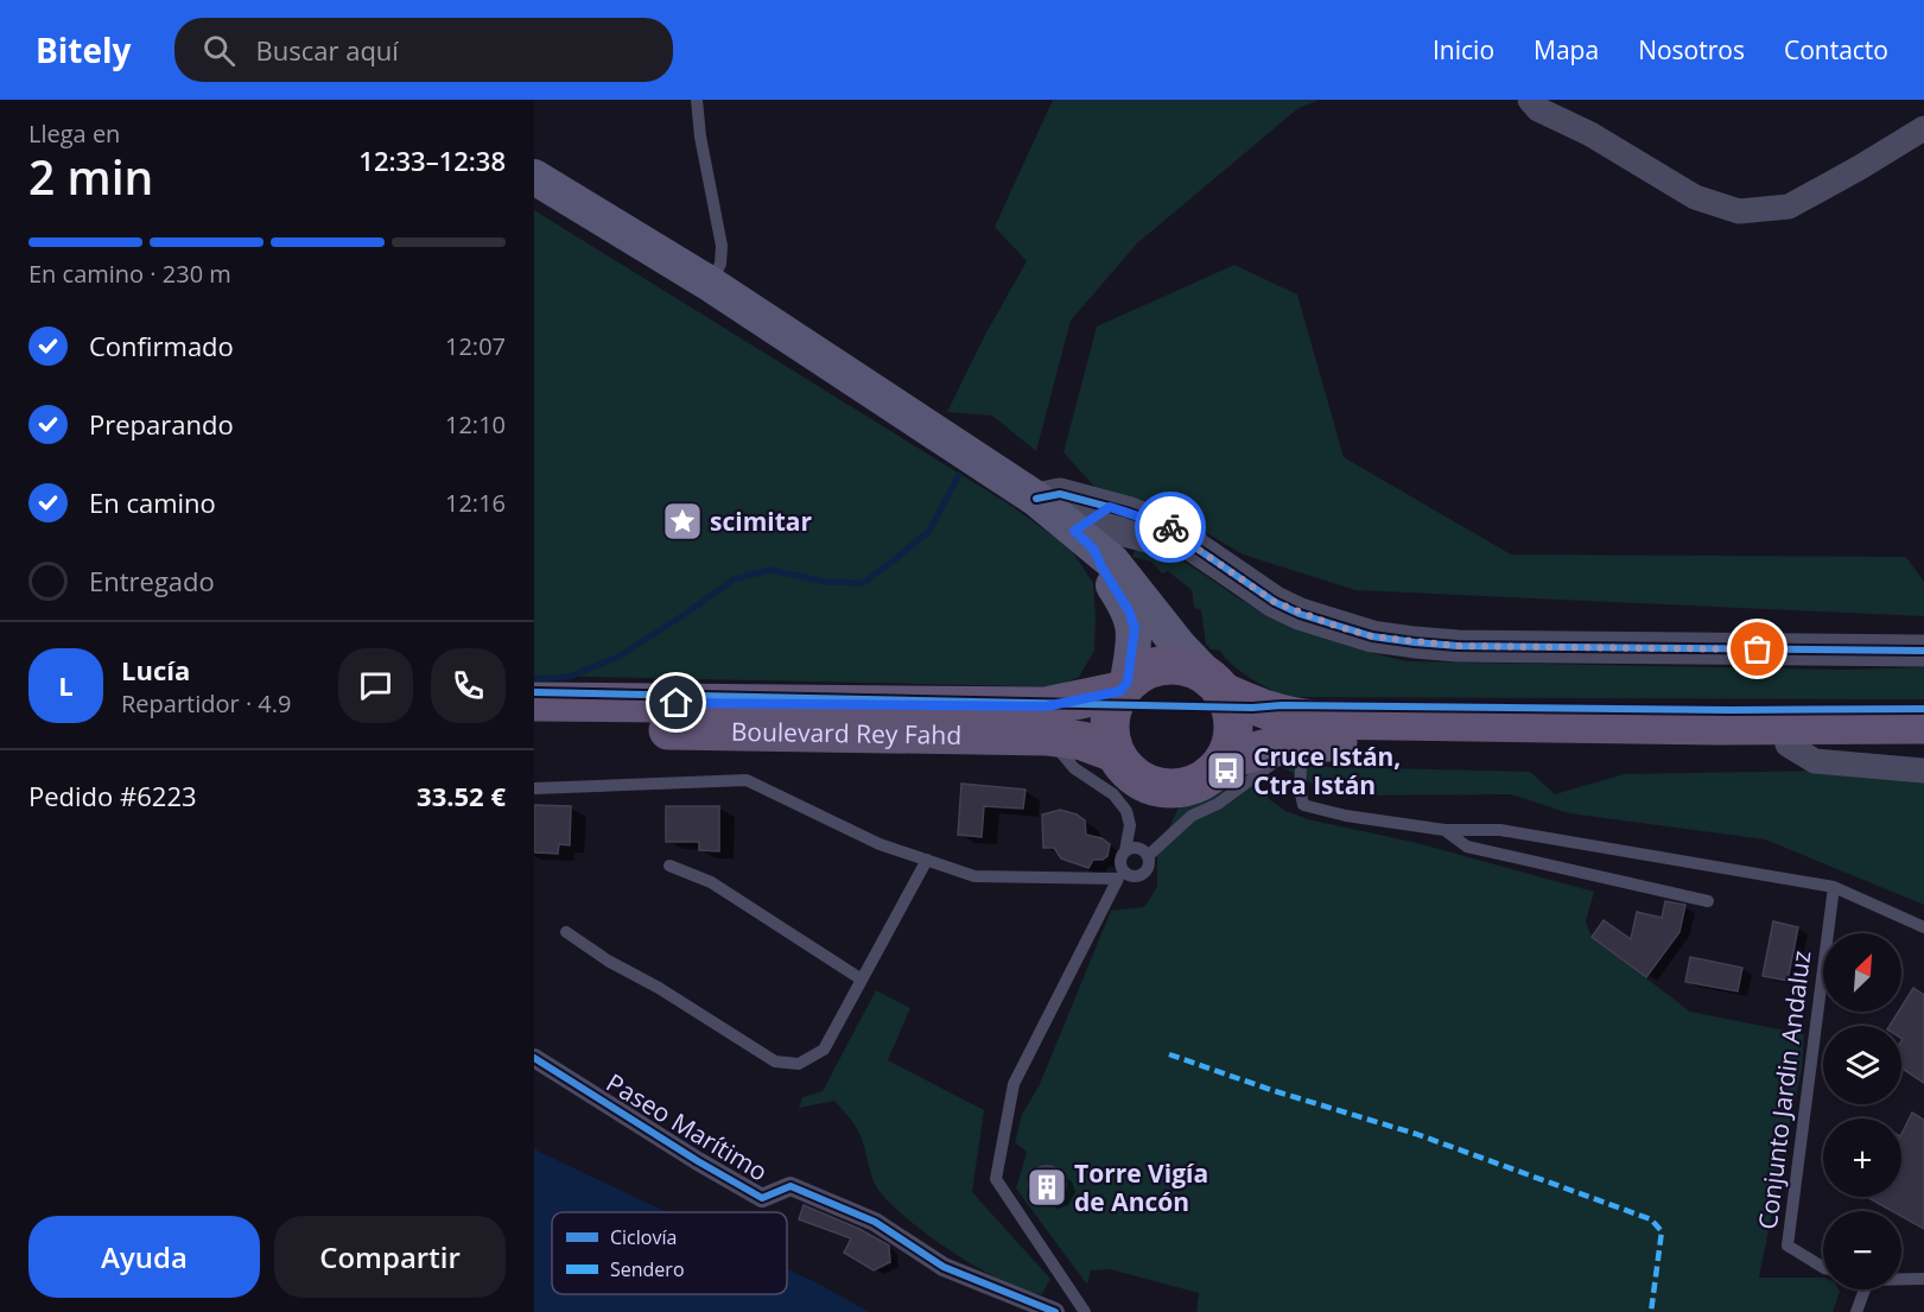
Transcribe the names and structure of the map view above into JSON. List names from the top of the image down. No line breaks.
{"streets":{"main road":["Boulevard Rey Fahd"],"street":["Paseo Marítimo"],"lane":["Conjunto Jardin Andaluz"]},"places":{"place":["scimitar"],"bus stop":["Cruce Istán, Ctra Istán"],"building":["Torre Vigía de Ancón"]},"legend":["Ciclovía","Sendero"],"north":"top right","page":{"header":"Bitely","search":"Buscar aquí","nav":["Inicio","Mapa","Nosotros","Contacto"],"heading":["2 min","Llega en","12:33–12:38"],"panel":["Lucía","Repartidor · 4.9","Pedido #6223","33.52 €"],"bar":"En camino · 230 m","list":[["Confirmado","12:07"],["Preparando","12:10"],["En camino","12:16"],"Entregado"],"round":"L","map_buttons":["+","−"],"buttons":["Ayuda","Compartir"]}}
